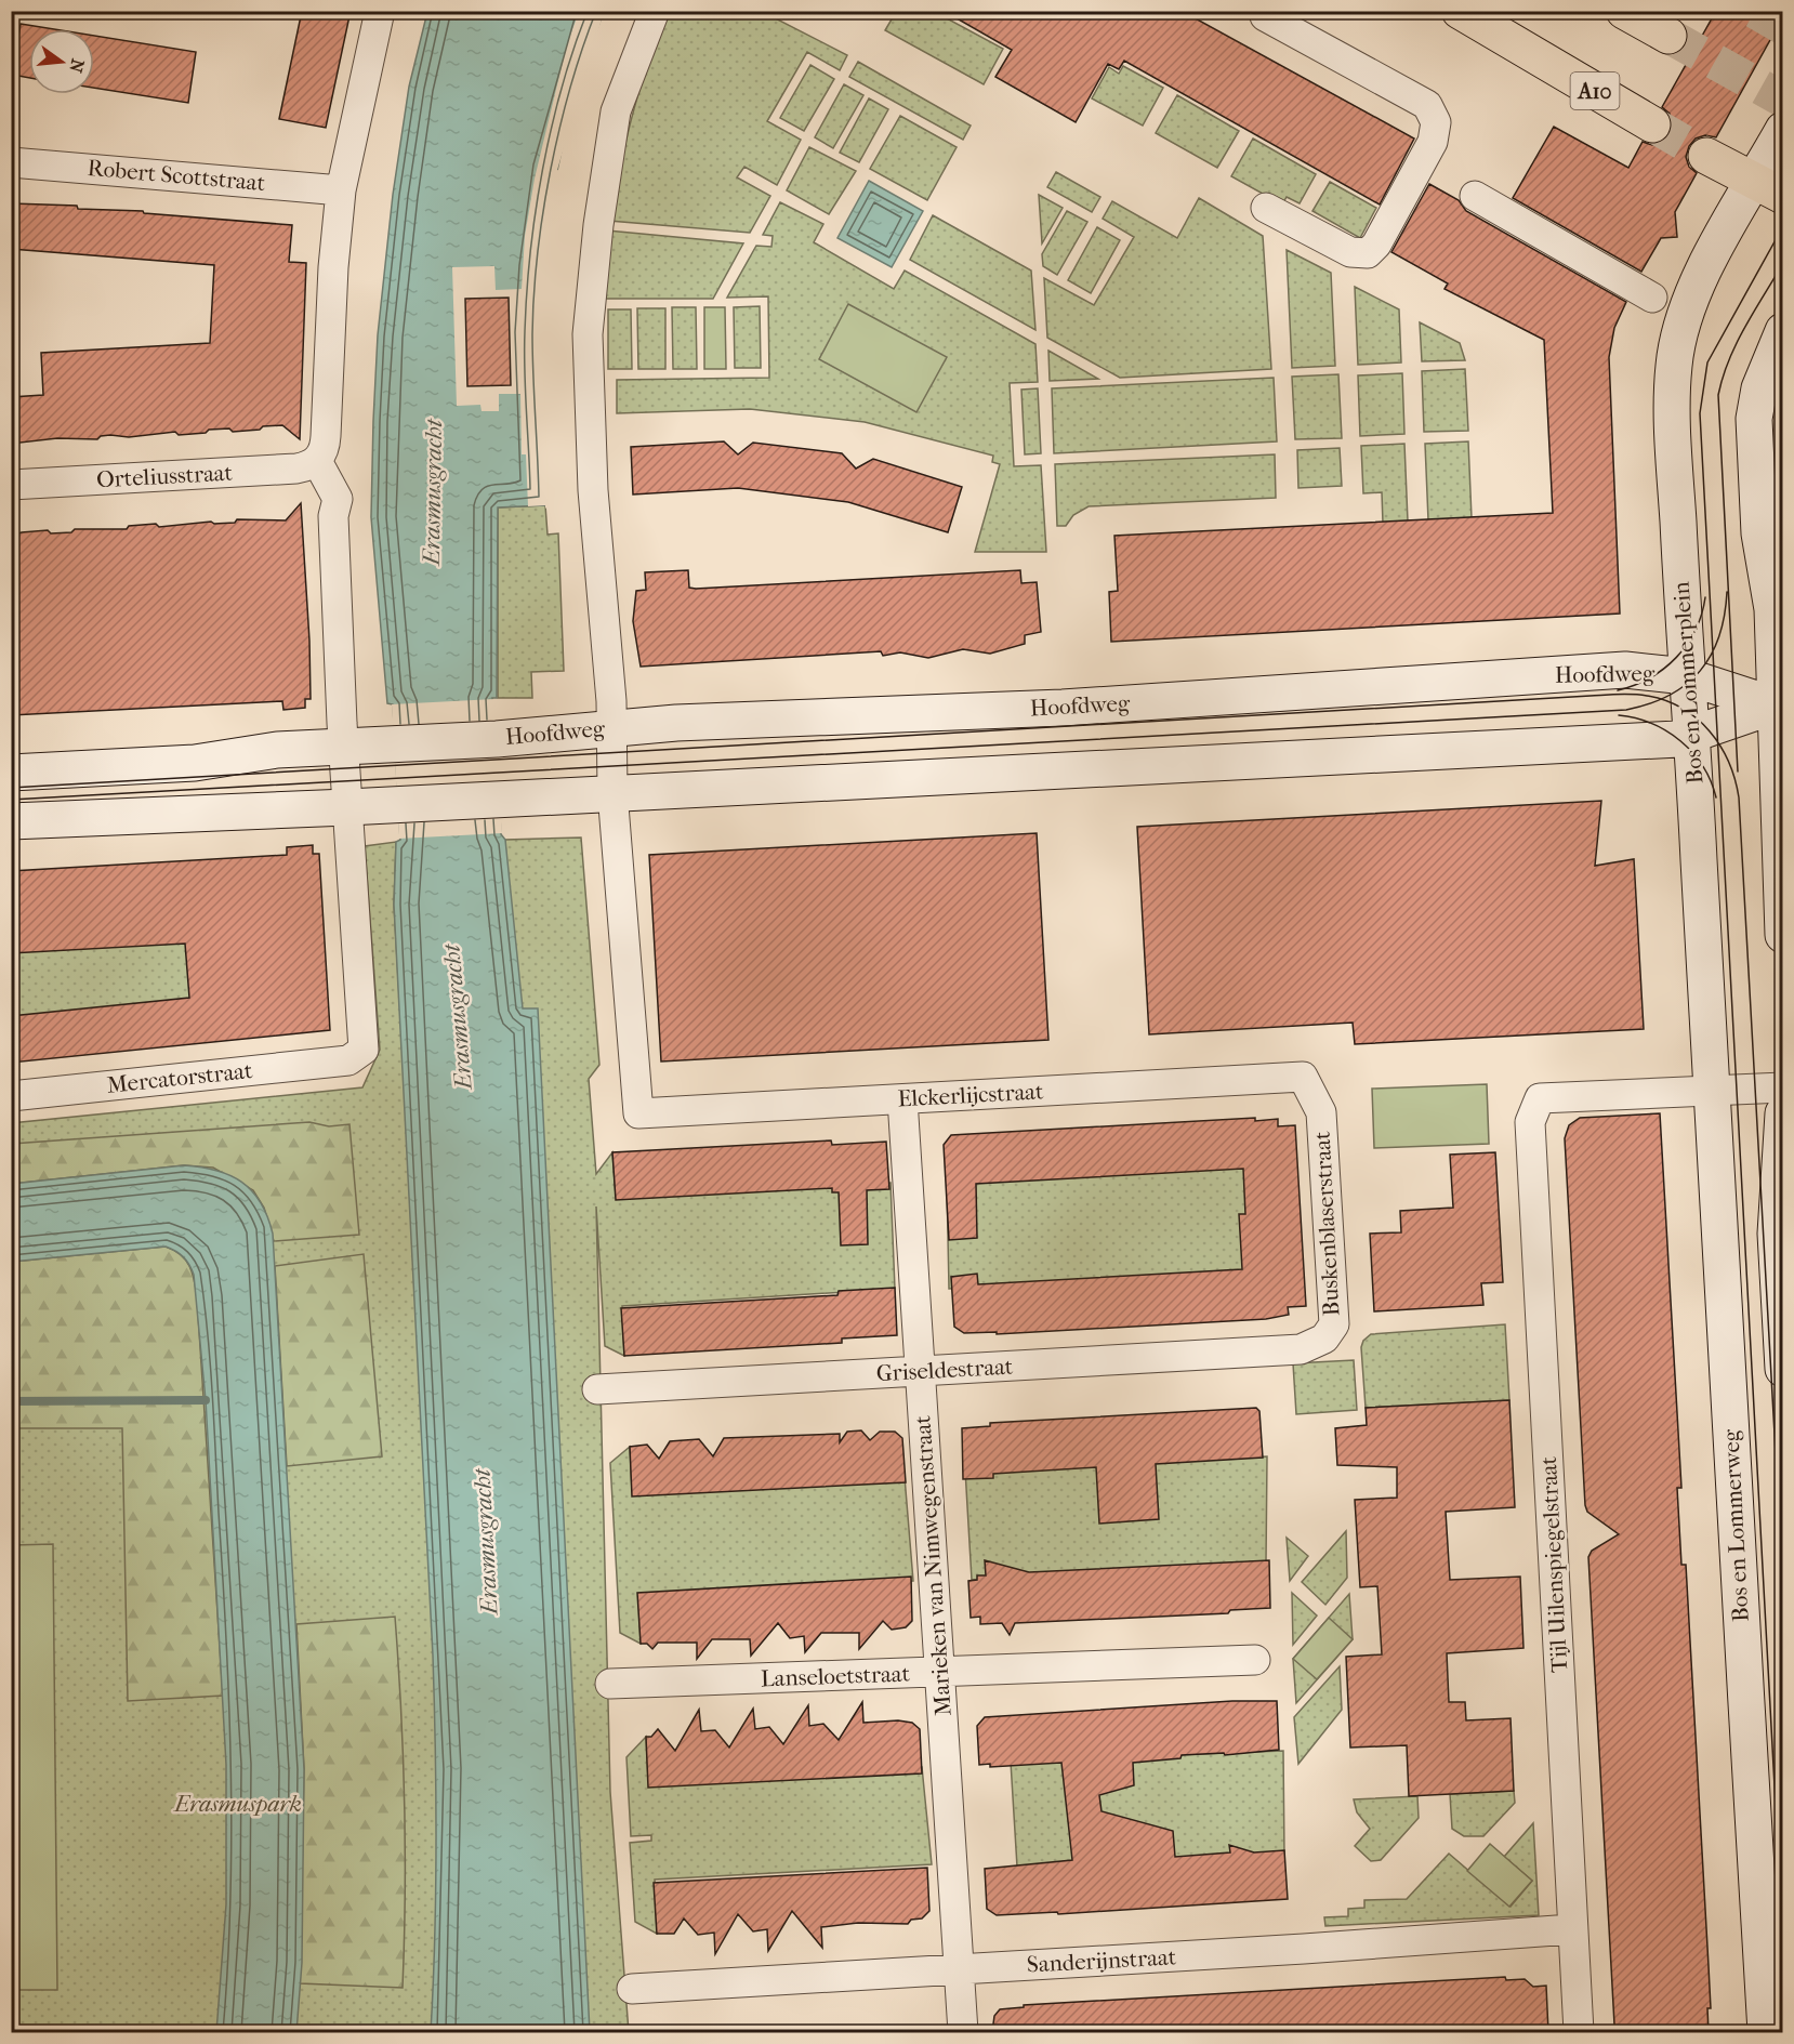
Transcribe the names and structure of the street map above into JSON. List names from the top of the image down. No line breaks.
{"streets":{"highway":["A10"],"street":["Robert Scottstraat","Orteliusstraat","Hoofdweg","Bos en Lommerplein","Mercatorstraat","Elckerlijcstraat","Buskenblaserstraat","Griseldestraat","Bos en Lommerweg","Tijl Uilenspiegelstraat","Marieken van Nimwegenstraat","Lanseloetstraat","Sanderijnstraat"]},"crossings":[["Hoofdweg","Bos en Lommerplein"],["Bos en Lommerplein","Bos en Lommerweg"],["Bos en Lommerplein","Tijl Uilenspiegelstraat"],["Elckerlijcstraat","Buskenblaserstraat"],["Elckerlijcstraat","Marieken van Nimwegenstraat"],["Buskenblaserstraat","Griseldestraat"],["Griseldestraat","Marieken van Nimwegenstraat"],["Bos en Lommerweg","Tijl Uilenspiegelstraat"],["Tijl Uilenspiegelstraat","Sanderijnstraat"],["Marieken van Nimwegenstraat","Lanseloetstraat"],["Marieken van Nimwegenstraat","Sanderijnstraat"]],"water":["Erasmusgracht"],"parks":["Erasmuspark"],"north":"right"}
